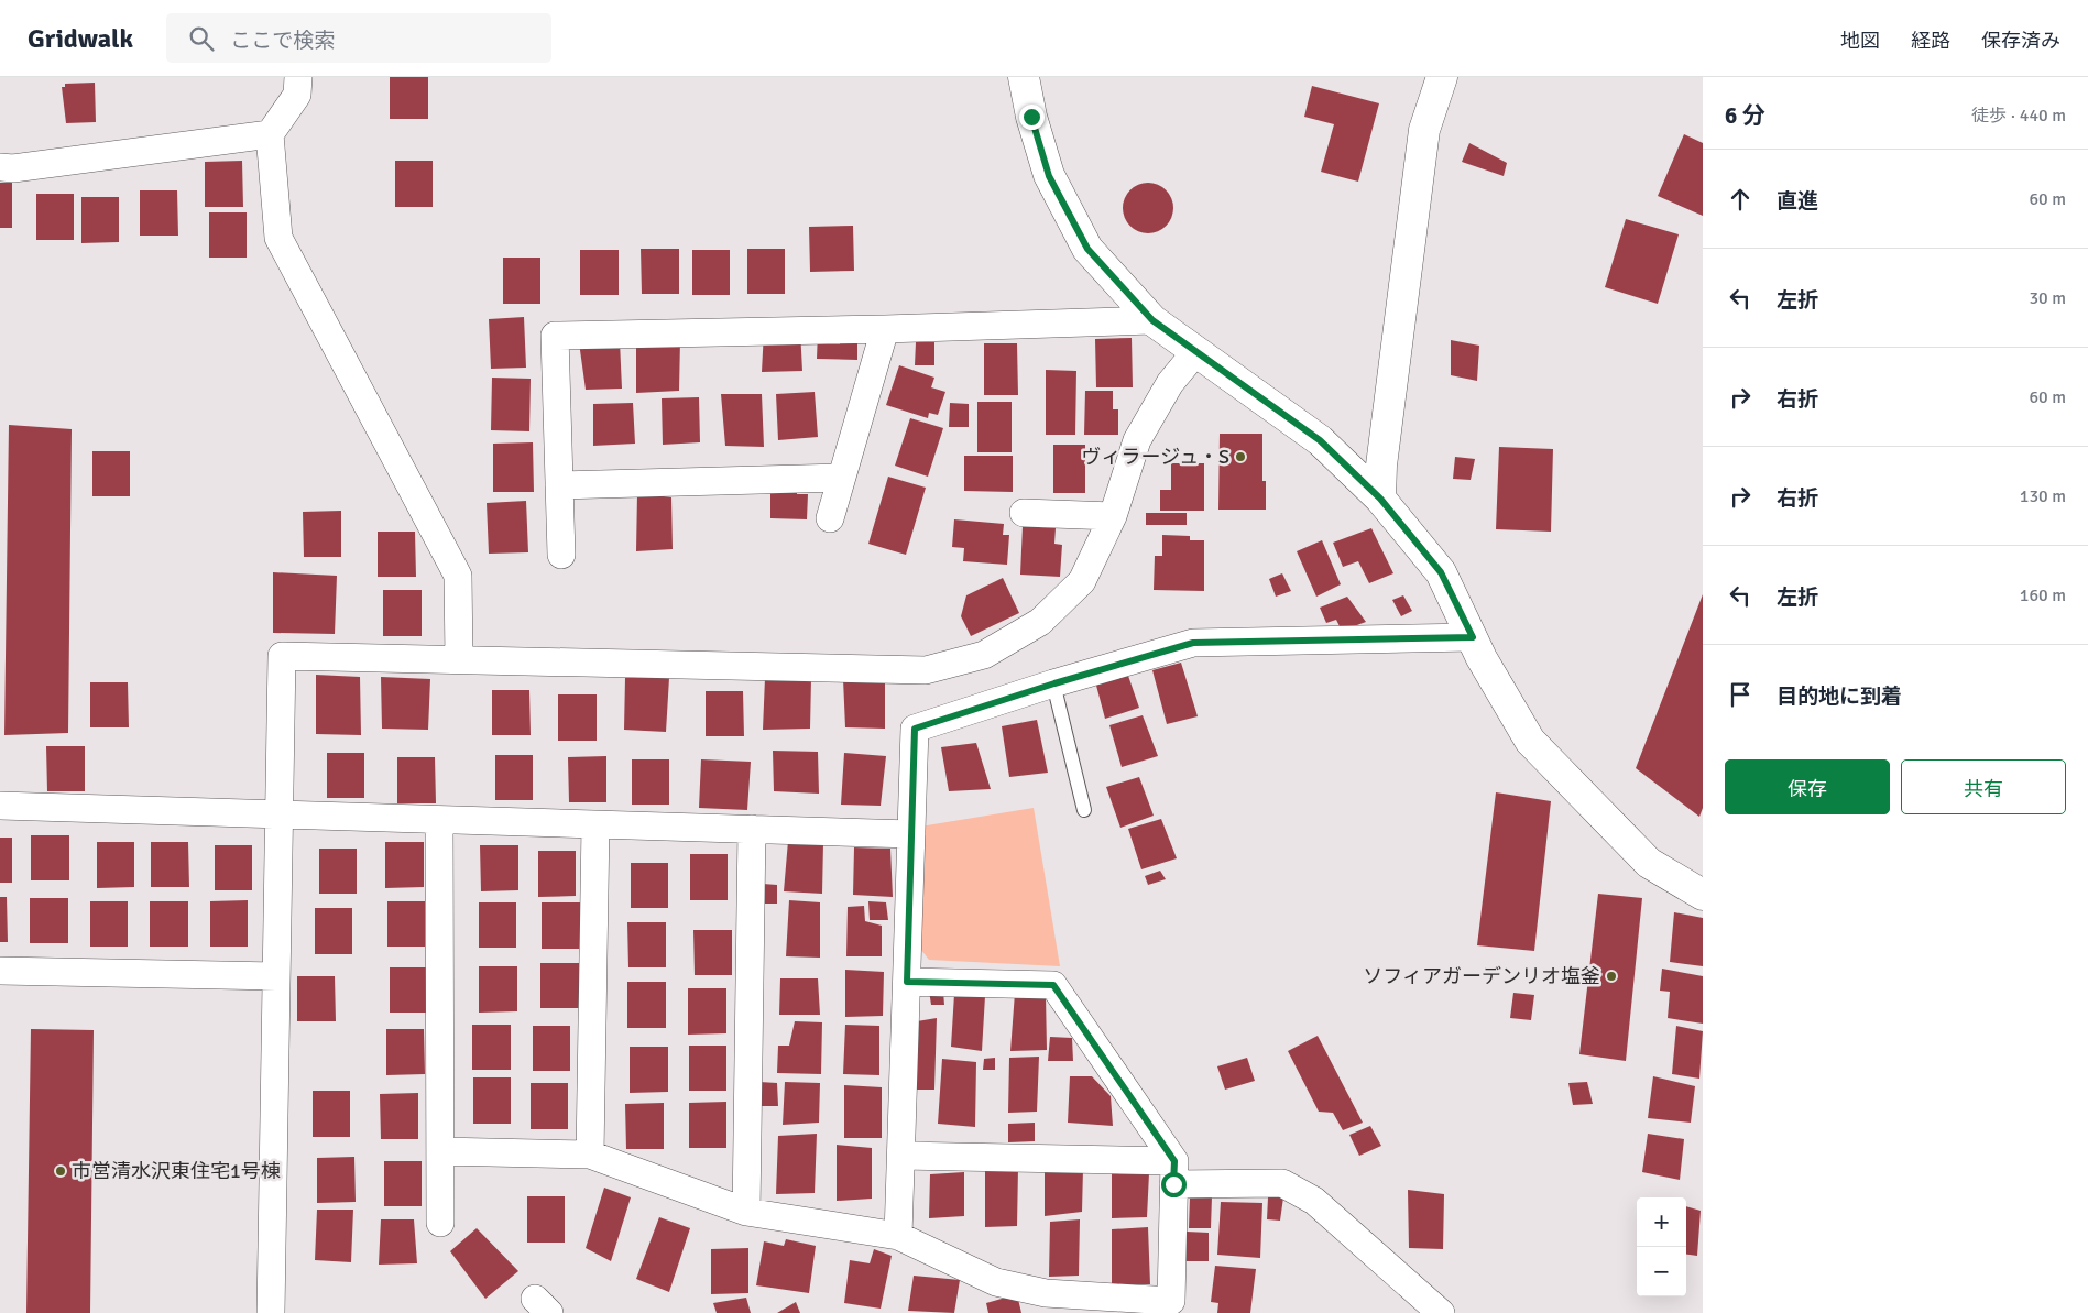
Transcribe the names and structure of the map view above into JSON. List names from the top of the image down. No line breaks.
{"places":["ヴィラージュ・S","ソフィアガーデンリオ塩釜","市営清水沢東住宅1号棟"],"page":{"header":"Gridwalk","search":"ここで検索","nav":["地図","経路","保存済み"],"heading":["6 分","徒歩 · 440 m"],"list":[["直進","60 m"],["左折","30 m"],["右折","60 m"],["右折","130 m"],["左折","160 m"],"目的地に到着"],"buttons":["保存","共有"],"map_buttons":["+","−"]}}
